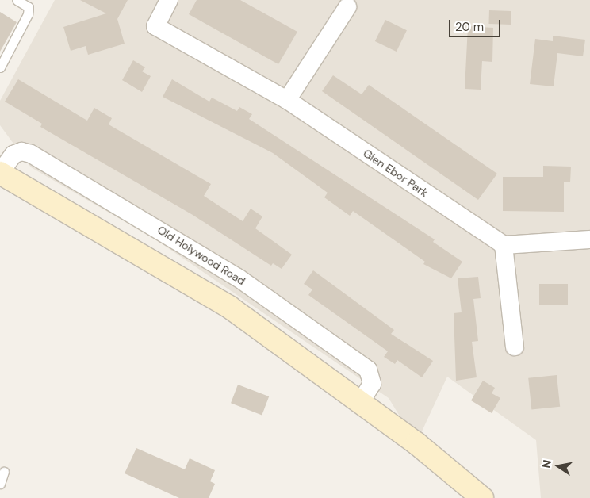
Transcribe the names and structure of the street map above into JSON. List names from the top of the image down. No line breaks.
{"streets":{"street":["Glen Ebor Park","Old Holywood Road"]},"scale_bar":"20 m","north":"left"}
